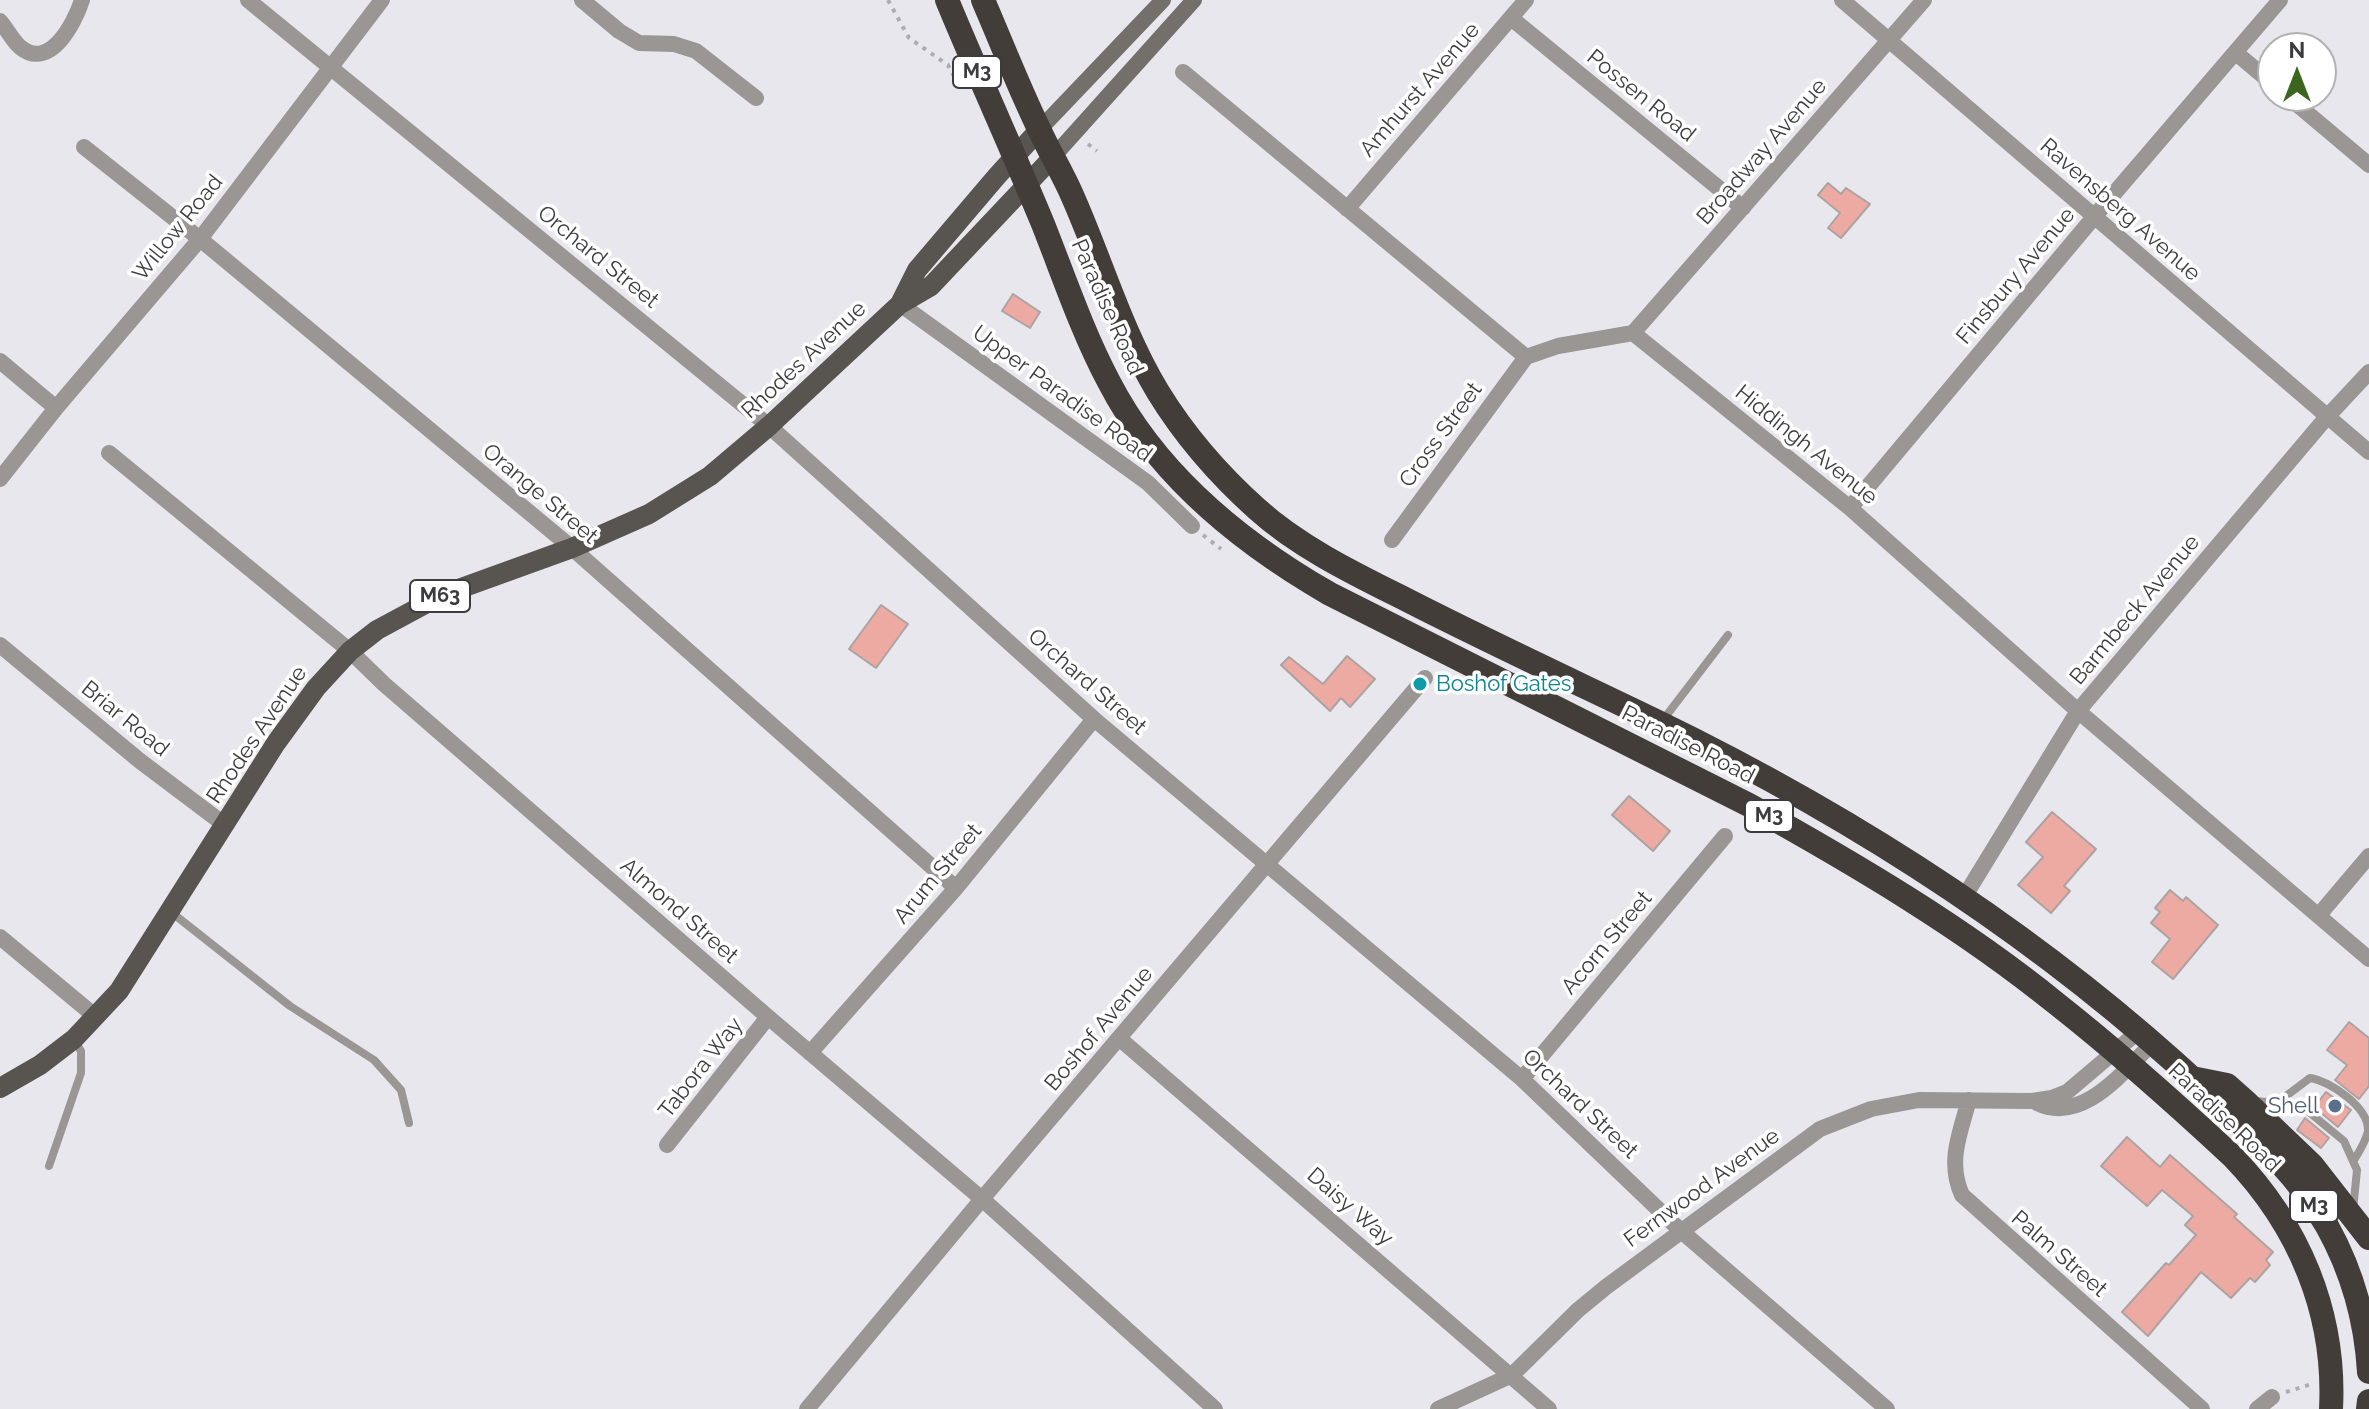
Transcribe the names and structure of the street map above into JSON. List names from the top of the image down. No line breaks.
{"streets":{"highway":["M3","Paradise Road"],"main road":["Rhodes Avenue","M63"],"street":["Amhurst Avenue","Possen Road","Broadway Avenue","Ravensberg Avenue","Willow Road","Orchard Street","Finsbury Avenue","Upper Paradise Road","Cross Street","Hiddingh Avenue","Orange Street","Barmbeck Avenue","Briar Road","Arum Street","Almond Street","Acorn Street","Boshof Avenue","Tabora Way","Fernwood Avenue","Daisy Way","Palm Street"]},"crossings":[["M3","Paradise Road"],["M3","Rhodes Avenue"],["M3","M63"],["Amhurst Avenue","Possen Road"],["Possen Road","Broadway Avenue"],["Broadway Avenue","Ravensberg Avenue"],["Broadway Avenue","Hiddingh Avenue"],["Ravensberg Avenue","Finsbury Avenue"],["Ravensberg Avenue","Barmbeck Avenue"],["Willow Road","Orchard Street"],["Willow Road","Orange Street"],["Orchard Street","Rhodes Avenue"],["Orchard Street","Arum Street"],["Orchard Street","Acorn Street"],["Orchard Street","Boshof Avenue"],["Orchard Street","Fernwood Avenue"],["Finsbury Avenue","Hiddingh Avenue"],["Paradise Road","Rhodes Avenue"],["Paradise Road","M63"],["Paradise Road","Barmbeck Avenue"],["Paradise Road","Fernwood Avenue"],["Rhodes Avenue","Upper Paradise Road"],["Rhodes Avenue","Orange Street"],["Rhodes Avenue","M63"],["Rhodes Avenue","Briar Road"],["Rhodes Avenue","Almond Street"],["Hiddingh Avenue","Barmbeck Avenue"],["Orange Street","Arum Street"],["Arum Street","Almond Street"],["Almond Street","Boshof Avenue"],["Almond Street","Tabora Way"],["Boshof Avenue","Daisy Way"],["Fernwood Avenue","Daisy Way"],["Fernwood Avenue","Palm Street"]],"places":["Boshof Gates","Shell"],"north":"top"}
